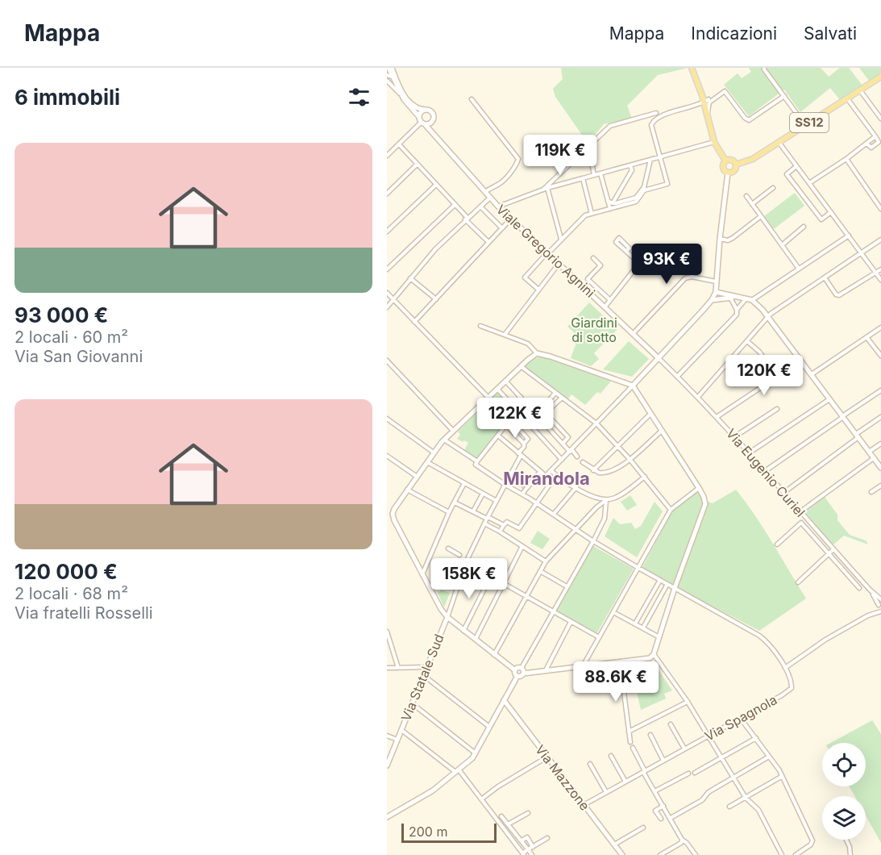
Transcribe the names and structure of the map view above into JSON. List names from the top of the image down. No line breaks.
{"streets":{"main road":["SS12","Viale Gregorio Agnini","Via Statale Sud","Via Mazzone"],"street":["Via Eugenio Curiel","Via Spagnola"]},"crossings":[["Viale Gregorio Agnini","Via Eugenio Curiel"],["Via Spagnola","Via Mazzone"]],"districts":["Mirandola"],"parks":["Giardini di sotto"],"scale_bar":"200 m","page":{"header":"Mappa","nav":["Mappa","Indicazioni","Salvati"],"heading":"6 immobili","list":[{"name":"93 000 €","note":"2 locali · 60 m² · Via San Giovanni"},{"name":"120 000 €","note":"2 locali · 68 m² · Via fratelli Rosselli"}],"price":["119K €","93K €","120K €","122K €","158K €","88.6K €"],"scale":"200 m"}}
